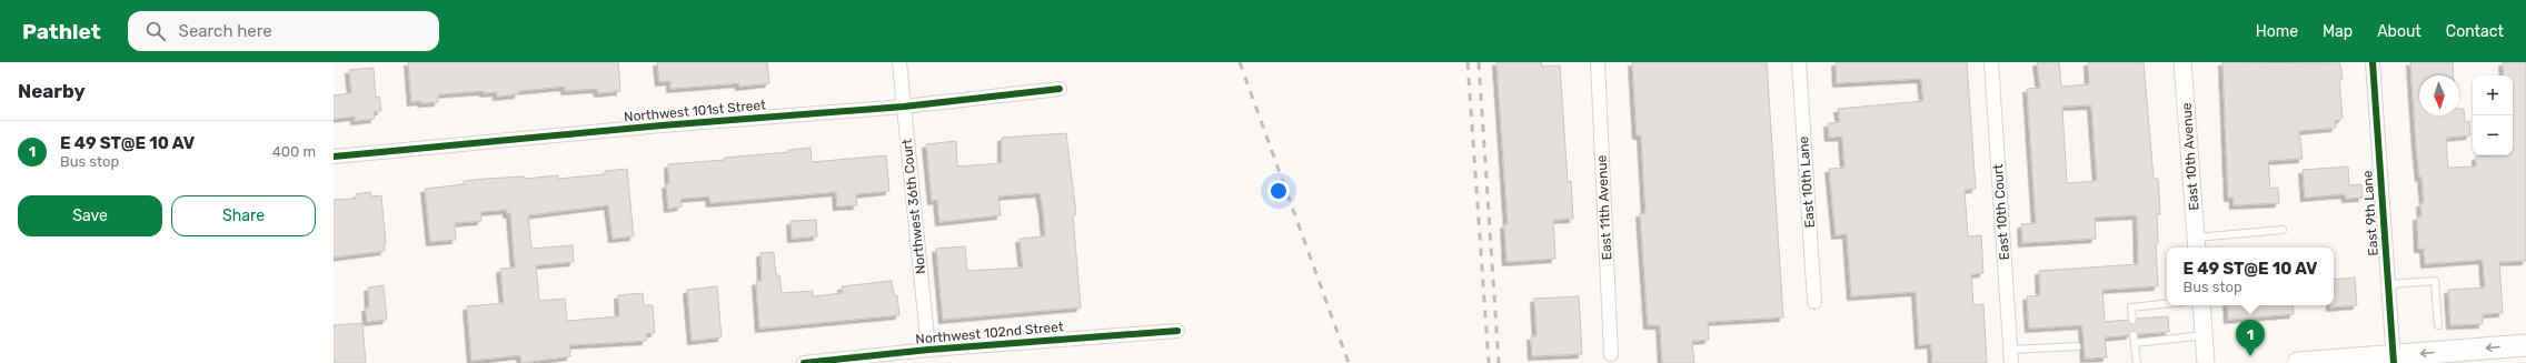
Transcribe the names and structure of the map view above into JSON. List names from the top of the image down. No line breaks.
{"streets":{"street":["Northwest 101st Street","East 10th Avenue","East 10th Lane","Northwest 36th Court","East 11th Avenue","East 10th Court","East 9th Lane","Northwest 102nd Street"]},"crossings":[["Northwest 101st Street","Northwest 36th Court"],["Northwest 36th Court","Northwest 102nd Street"]],"north":"bottom","page":{"header":"Pathlet","search":"Search here","nav":["Home","Map","About","Contact"],"heading":"Nearby","map_buttons":["+","−"],"list":[{"mark":"1","name":"E 49 ST@E 10 AV","note":"Bus stop","value":"400 m"}],"buttons":["Save","Share"],"popup":["E 49 ST@E 10 AV","Bus stop"],"pins":"1"}}
